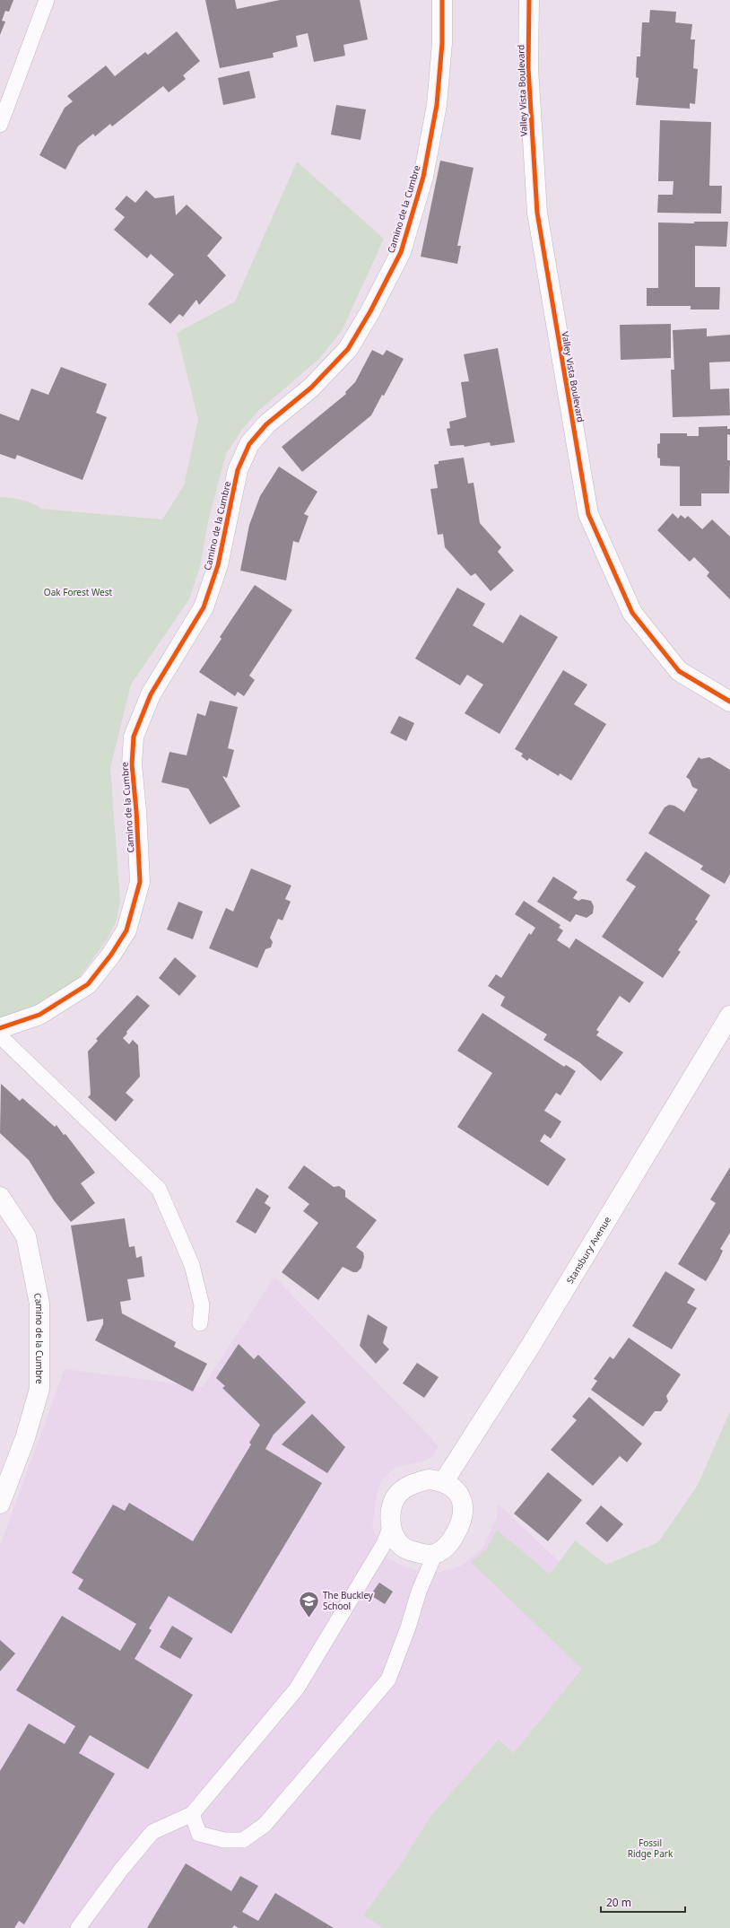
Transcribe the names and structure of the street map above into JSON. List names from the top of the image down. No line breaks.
{"streets":{"street":["Valley Vista Boulevard","Camino de la Cumbre","Stansbury Avenue"]},"parks":["Oak Forest West","Fossil Ridge Park"],"places":{"school or university":["The Buckley School"]},"scale_bar":"20 m"}
